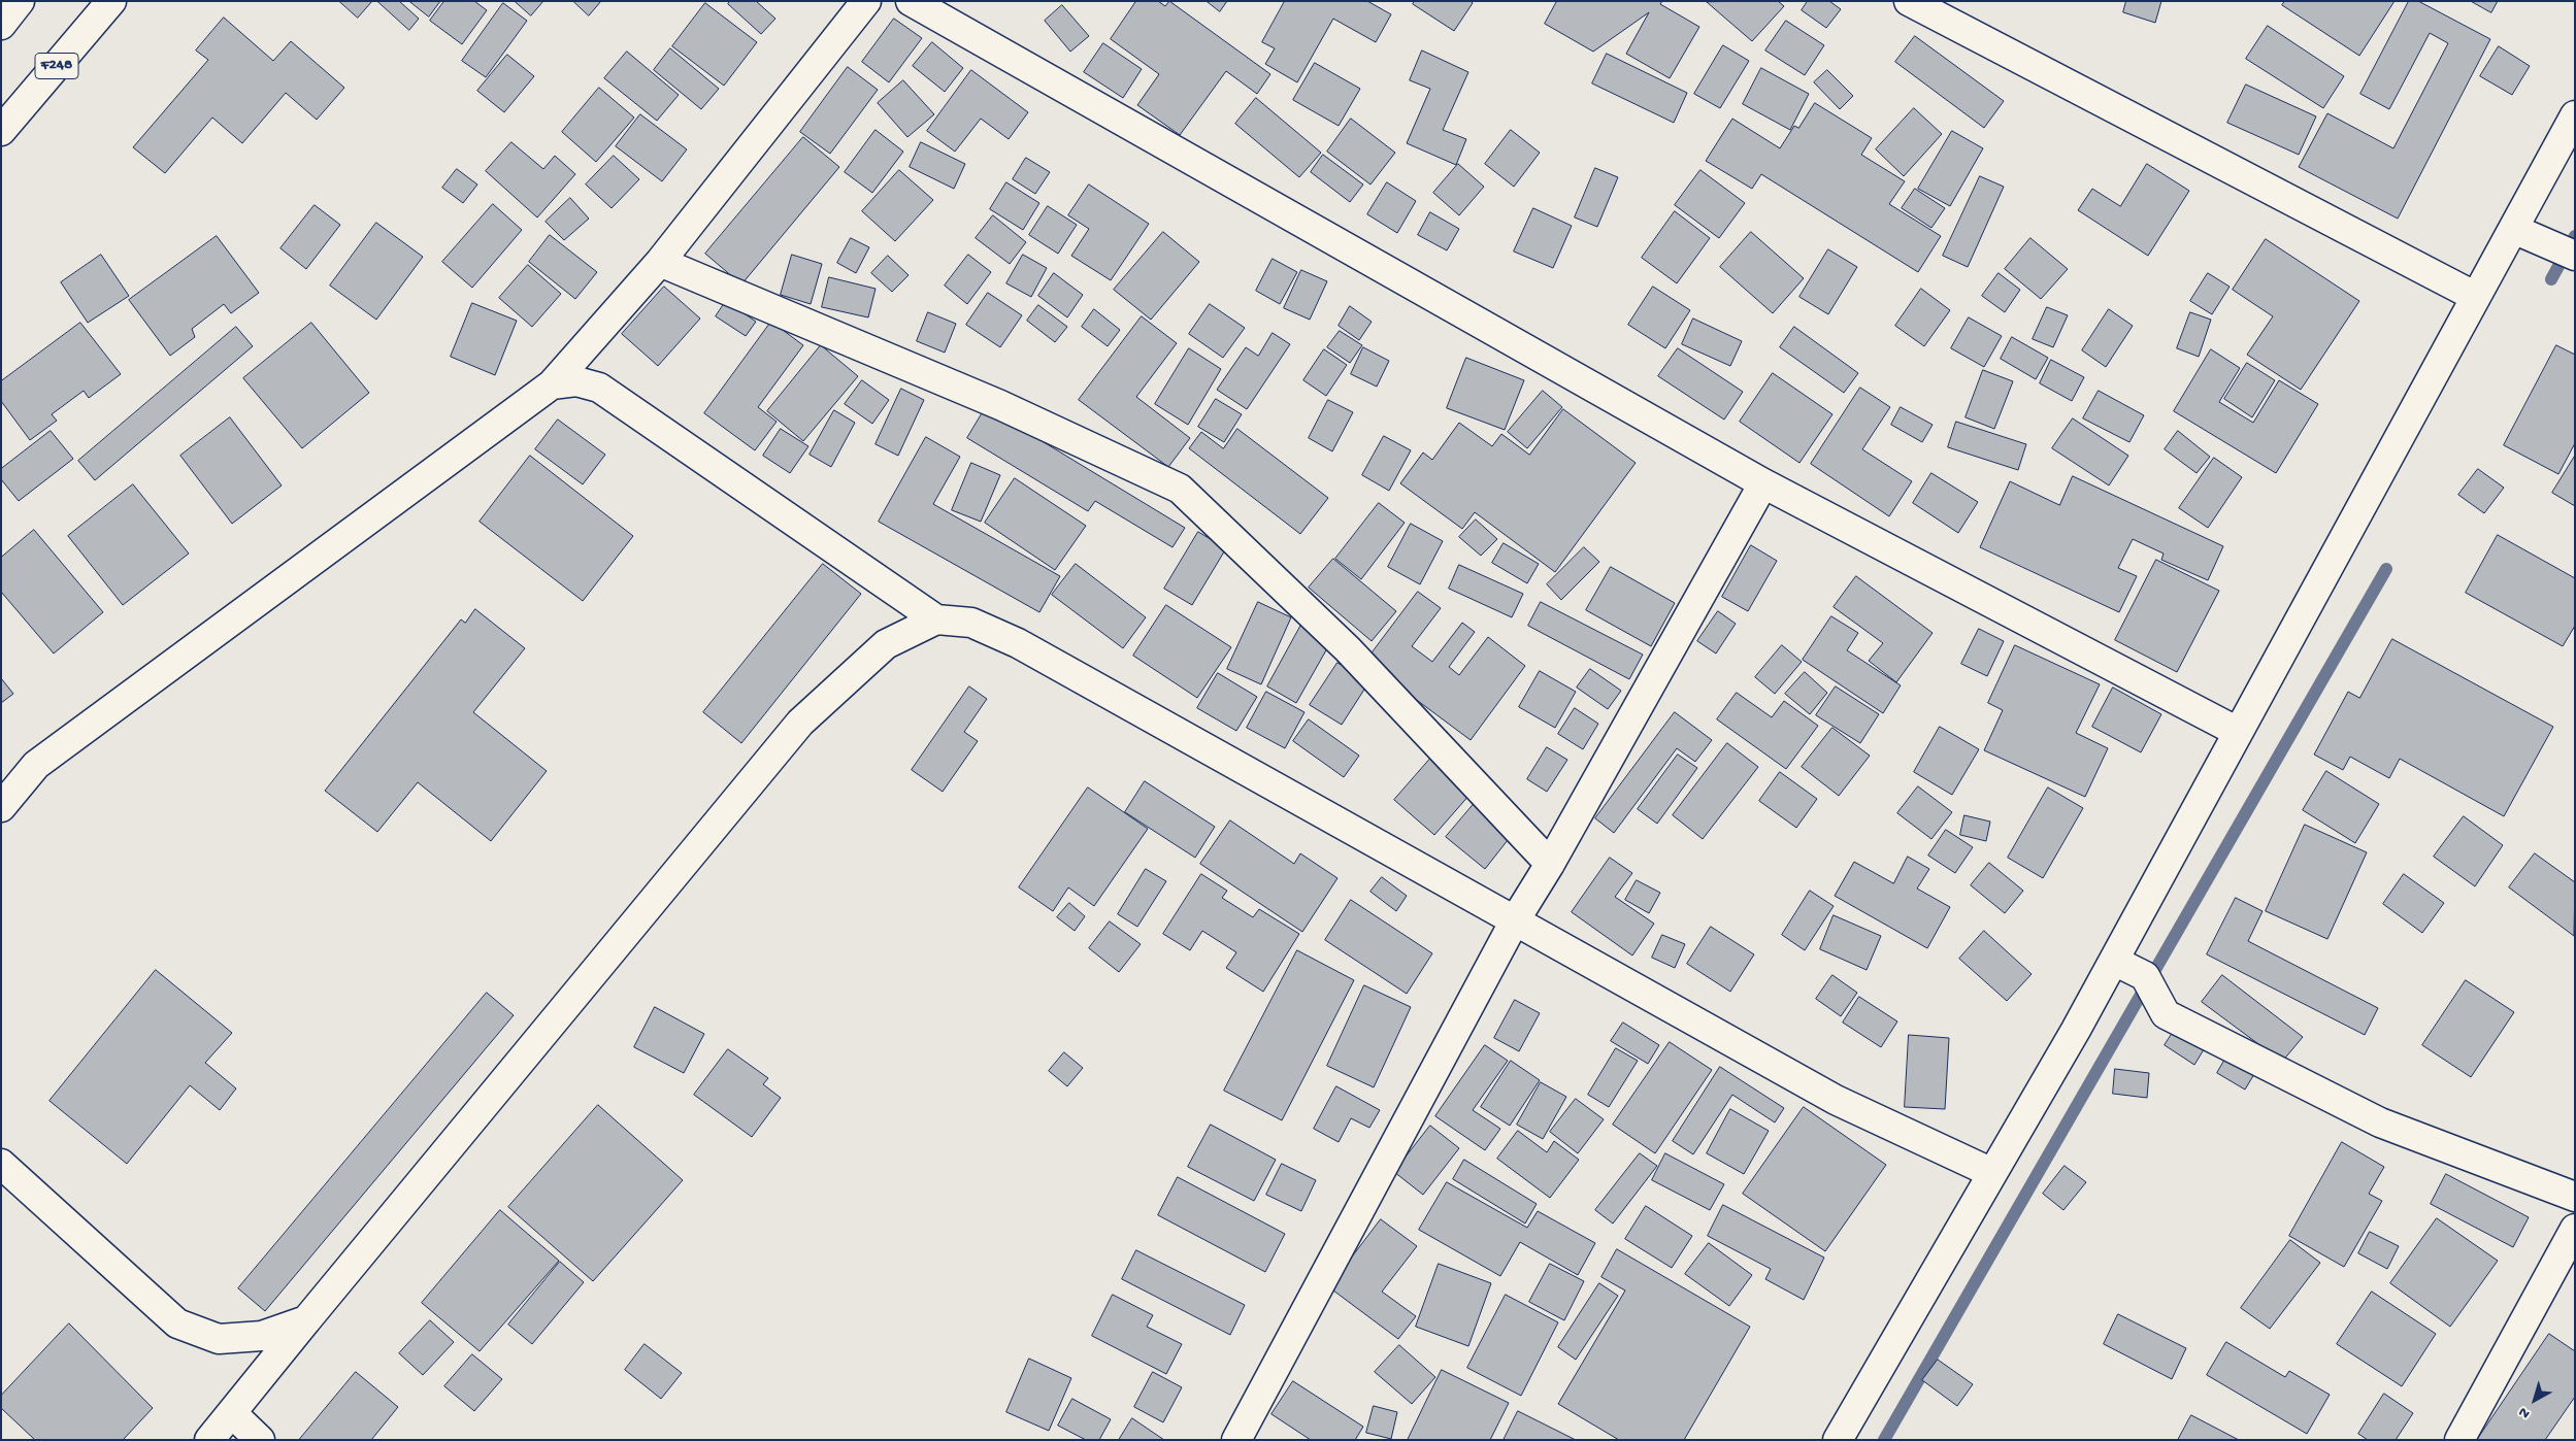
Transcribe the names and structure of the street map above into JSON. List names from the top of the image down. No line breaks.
{"streets":{"street":["F248"]},"north":"bottom left"}
